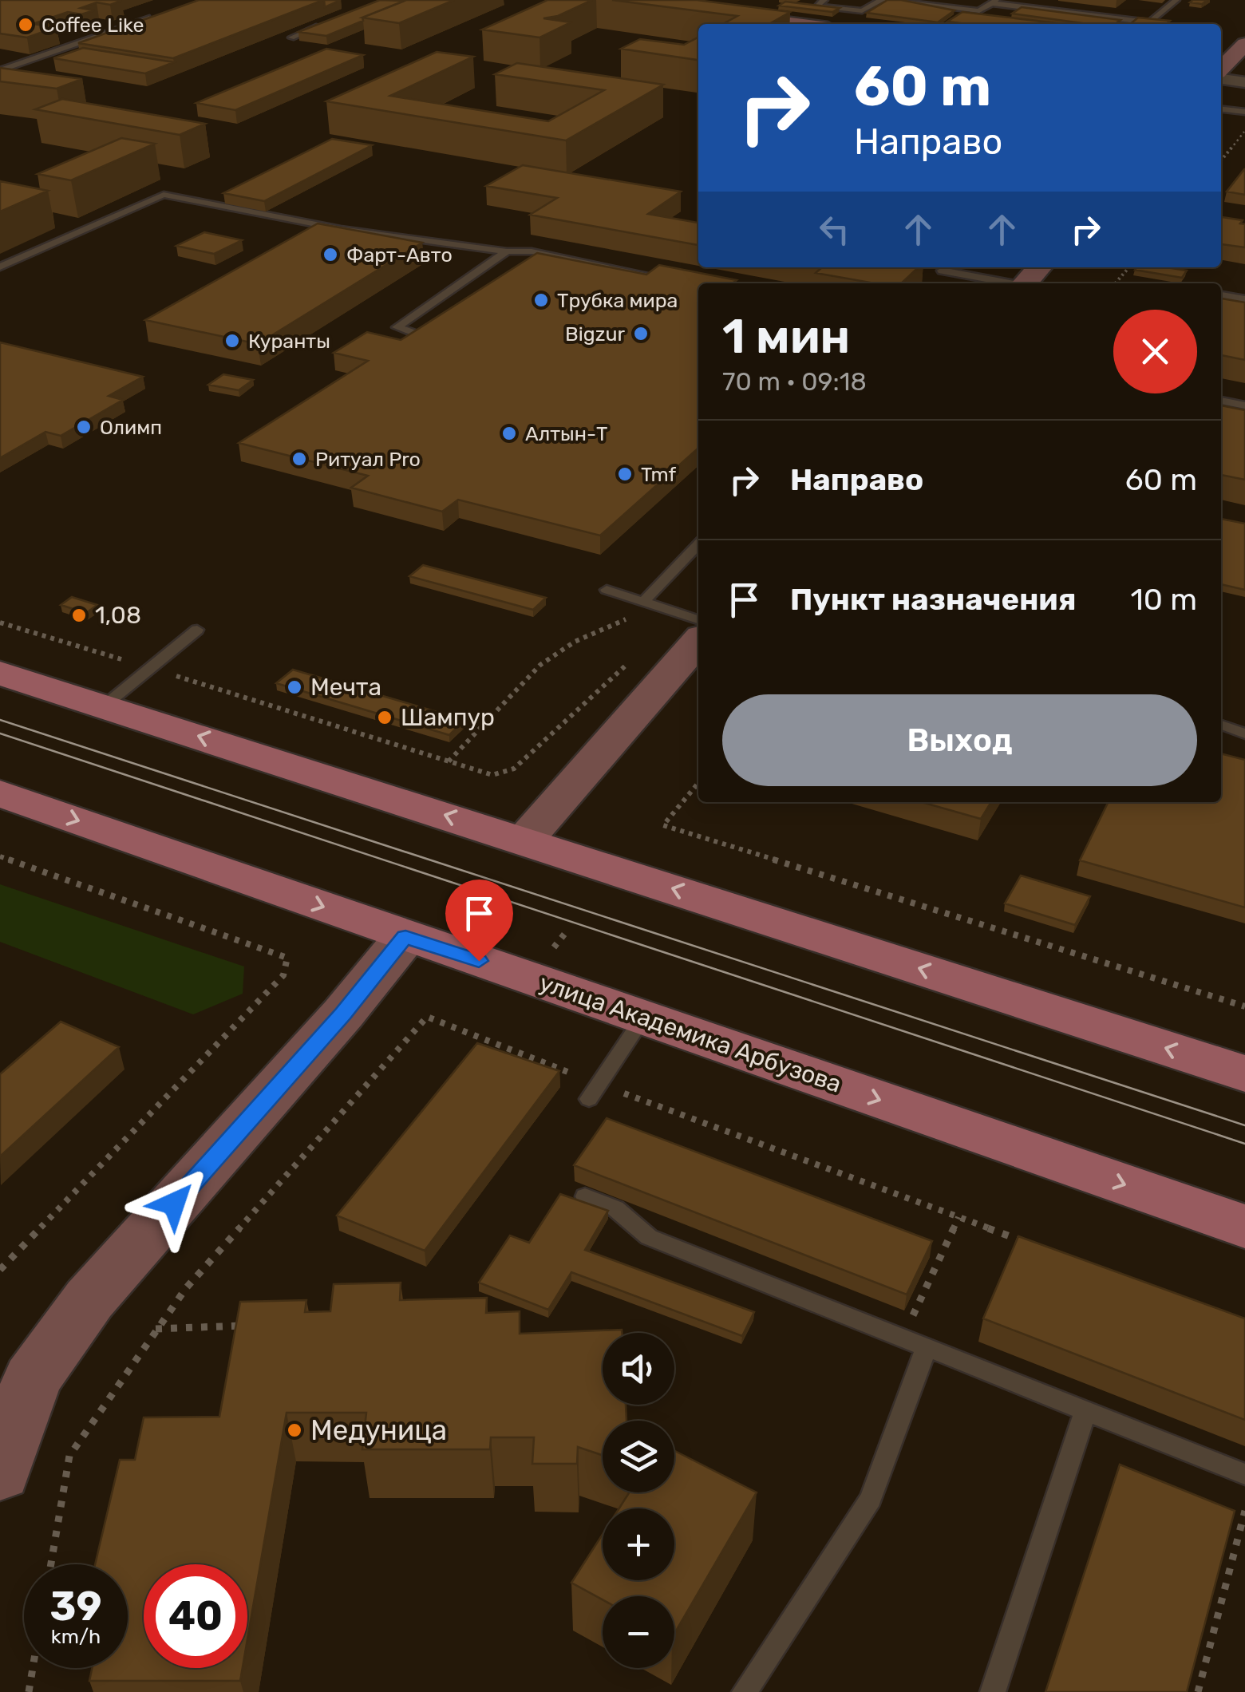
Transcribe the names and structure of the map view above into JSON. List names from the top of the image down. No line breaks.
{"streets":{"main road":["улица Академика Арбузова"]},"places":["Coffee Like","Фарт-Авто","Трубка мира","Bigzur","Куранты","Олимп","Алтын-Т","Ритуал Pro","Tmf","1,08","Мечта","Шампур","Медуница"],"page":{"turn":["60 m","Направо"],"heading":["1 мин","70 m · 09:18"],"list":[{"name":"Направо","value":"60 m"},{"name":"Пункт назначения","value":"10 m"}],"buttons":"Выход","map_buttons":["+","−"],"speed":"39 km/h","limit":"40"}}
